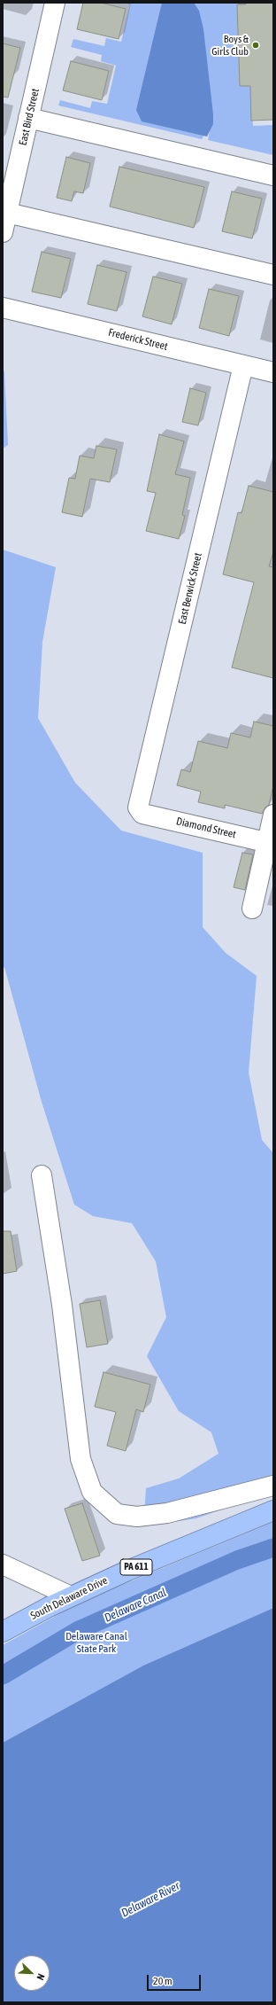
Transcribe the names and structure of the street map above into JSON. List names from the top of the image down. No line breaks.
{"streets":{"highway":["PA 611","South Delaware Drive"],"street":["East Bird Street","Frederick Street","East Berwick Street","Diamond Street"]},"crossings":[["Frederick Street","East Berwick Street"],["East Berwick Street","Diamond Street"]],"water":["Delaware Canal","Delaware River"],"parks":["Delaware Canal State Park"],"places":["Boys & Girls Club"],"scale_bar":"20 m","north":"bottom right"}
